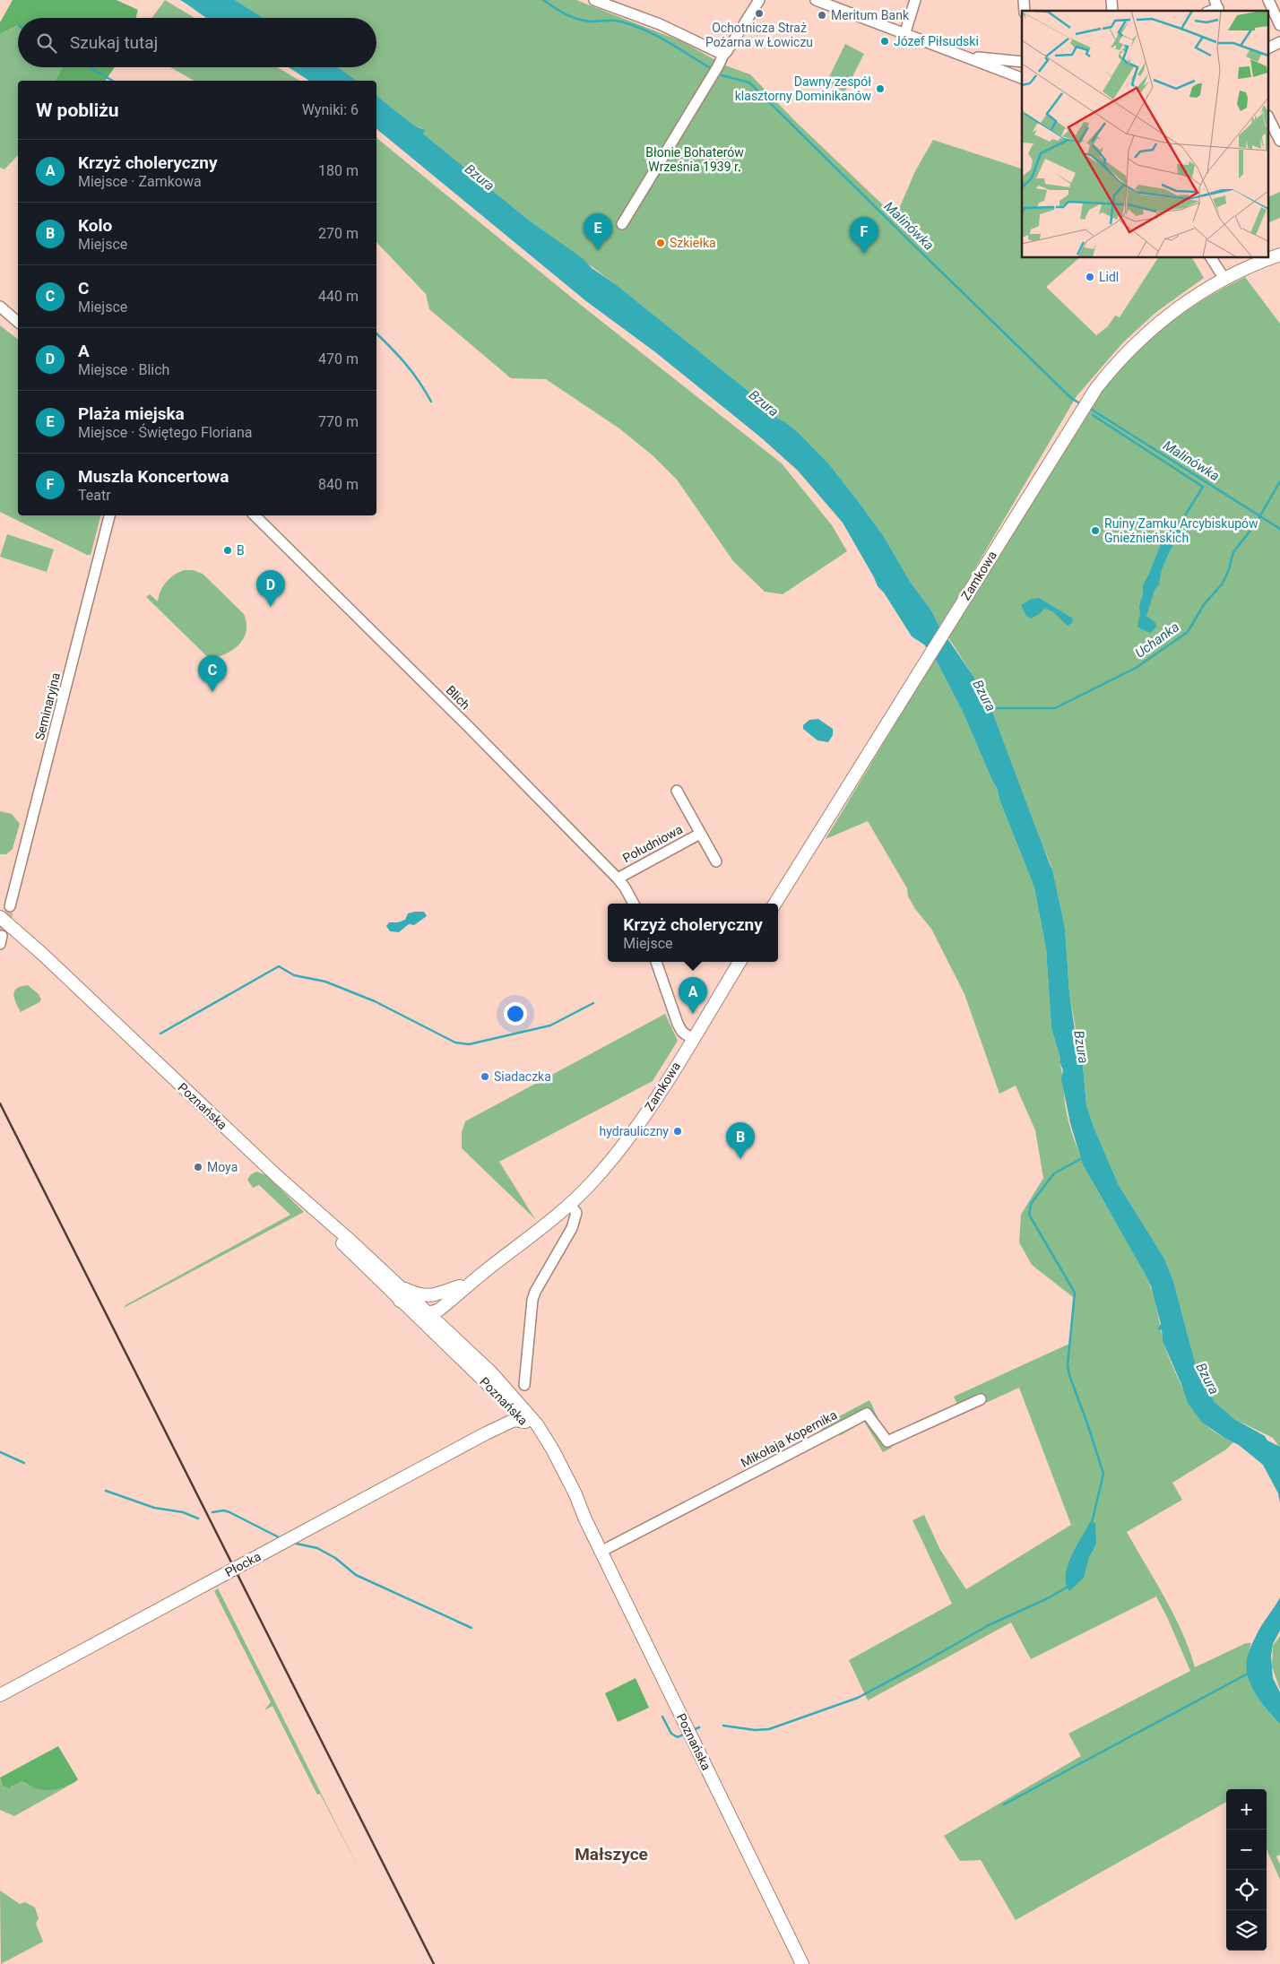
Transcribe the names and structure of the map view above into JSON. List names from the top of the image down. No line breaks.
{"streets":{"main road":["Zamkowa","Poznańska","Płocka"],"street":["Blich","Seminaryjna","Południowa","Mikołaja Kopernika"]},"crossings":[["Zamkowa","Poznańska"],["Blich","Południowa"],["Poznańska","Mikołaja Kopernika"],["Poznańska","Płocka"]],"districts":["Małszyce"],"water":["Bzura","Malinówka","Uchanka"],"parks":["Błonie Bohaterów Września 1939 r."],"places":["Ochotnicza Straż Pożarna w Łowiczu","Meritum Bank","Józef Piłsudski","Dawny zespół klasztorny Dominikanów","Szkiełka","Lidl","Ruiny Zamku Arcybiskupów Gnieźnieńskich","B","Siadaczka","hydrauliczny","Moya"],"page":{"search":"Szukaj tutaj","heading":["W pobliżu","Wyniki: 6"],"list":[{"mark":"A","name":"Krzyż choleryczny","note":"Miejsce · Zamkowa","value":"180 m"},{"mark":"B","name":"Kolo","note":"Miejsce","value":"270 m"},{"mark":"C","name":"C","note":"Miejsce","value":"440 m"},{"mark":"D","name":"A","note":"Miejsce · Blich","value":"470 m"},{"mark":"E","name":"Plaża miejska","note":"Miejsce · Świętego Floriana","value":"770 m"},{"mark":"F","name":"Muszla Koncertowa","note":"Teatr","value":"840 m"}],"pins":["E","F","D","C","A","B"],"popup":["Krzyż choleryczny","Miejsce"],"map_buttons":["+","−"]}}
